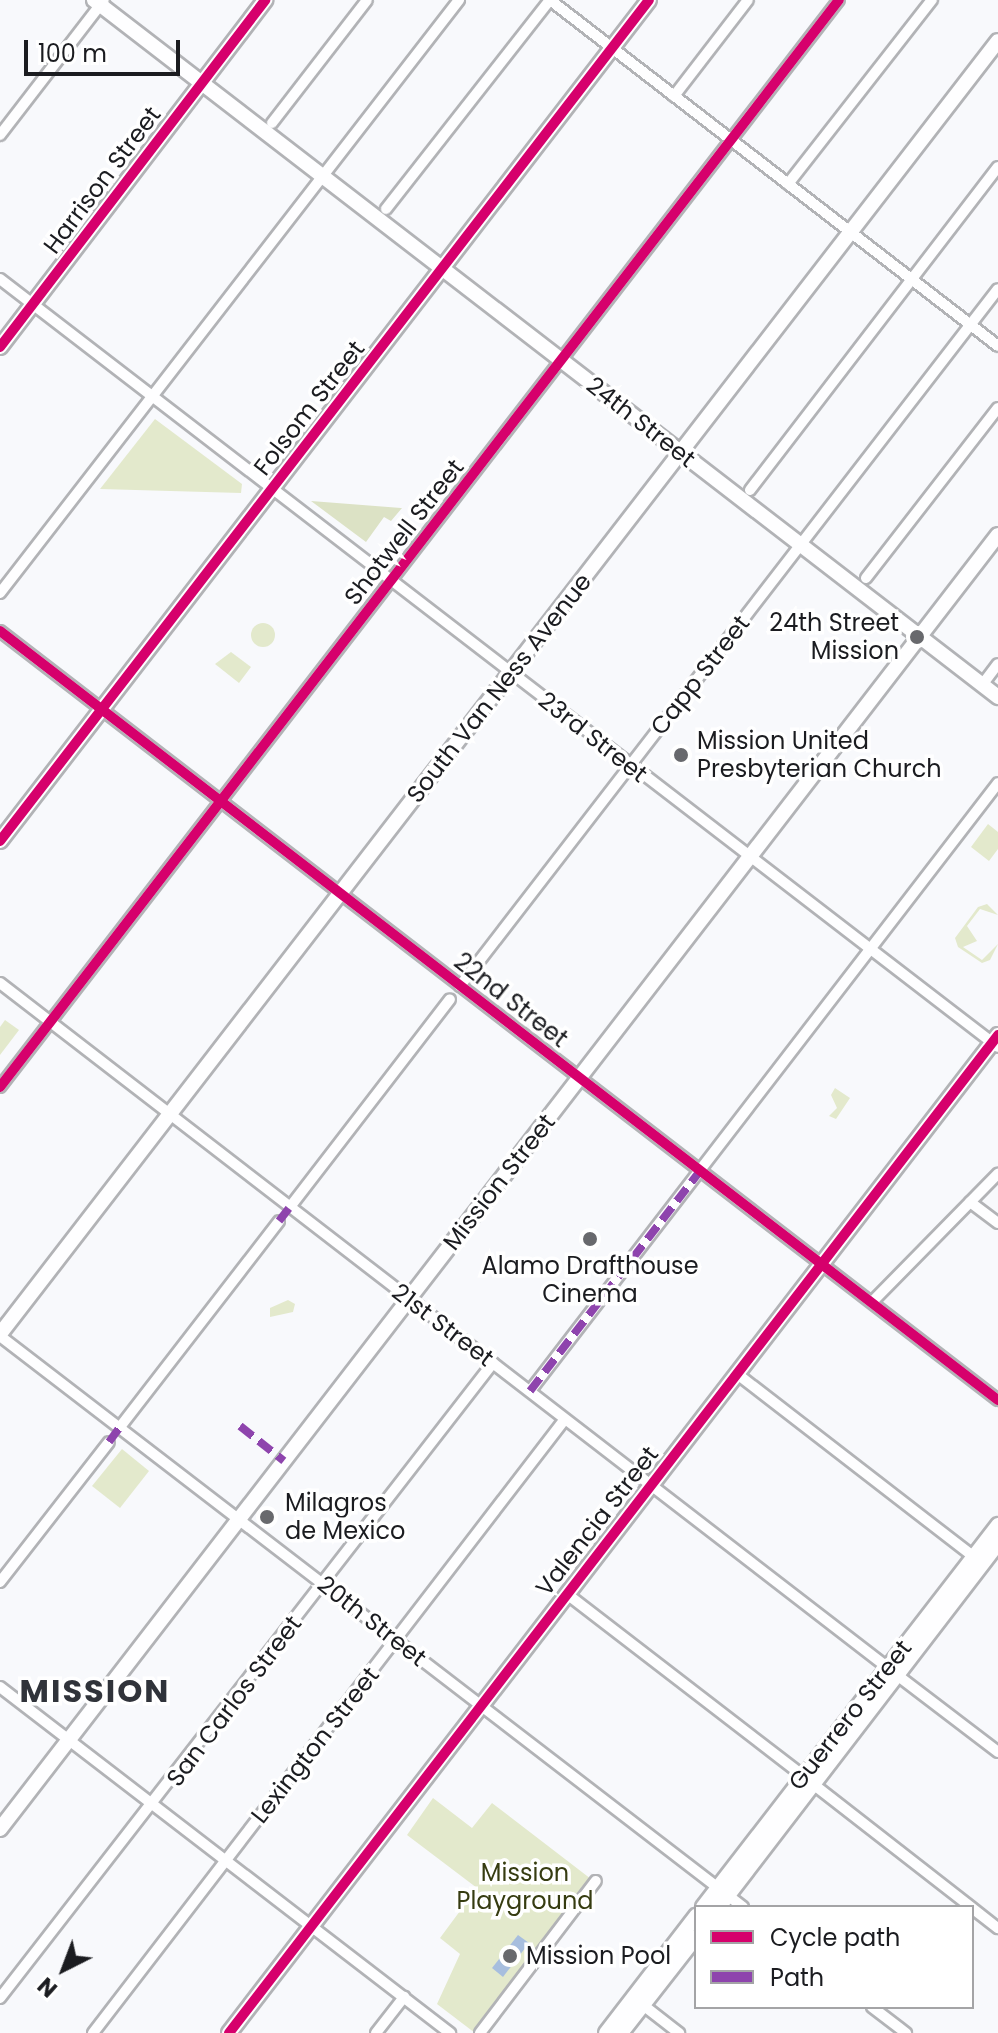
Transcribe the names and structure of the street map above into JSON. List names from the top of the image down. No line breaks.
{"streets":{"main road":["Harrison Street","Folsom Street","24th Street","South Van Ness Avenue","Mission Street","Valencia Street","Guerrero Street"],"street":["Shotwell Street","Capp Street","23rd Street","22nd Street","21st Street","20th Street","San Carlos Street","Lexington Street"]},"crossings":[["Harrison Street","24th Street"],["Harrison Street","23rd Street"],["Folsom Street","24th Street"],["Folsom Street","23rd Street"],["Folsom Street","22nd Street"],["24th Street","Shotwell Street"],["24th Street","Capp Street"],["24th Street","South Van Ness Avenue"],["24th Street","Mission Street"],["Shotwell Street","23rd Street"],["Shotwell Street","22nd Street"],["Shotwell Street","21st Street"],["Capp Street","23rd Street"],["Capp Street","22nd Street"],["South Van Ness Avenue","23rd Street"],["South Van Ness Avenue","22nd Street"],["South Van Ness Avenue","21st Street"],["South Van Ness Avenue","20th Street"],["23rd Street","Mission Street"],["23rd Street","Valencia Street"],["22nd Street","Mission Street"],["22nd Street","Valencia Street"],["Mission Street","21st Street"],["Mission Street","20th Street"],["21st Street","Valencia Street"],["21st Street","San Carlos Street"],["21st Street","Guerrero Street"],["21st Street","Lexington Street"],["Valencia Street","20th Street"],["20th Street","San Carlos Street"],["20th Street","Guerrero Street"],["20th Street","Lexington Street"]],"districts":["MISSION"],"parks":["Mission Playground"],"places":["24th Street Mission","Mission United Presbyterian Church","Alamo Drafthouse Cinema","Milagros de Mexico","Mission Pool"],"legend":["Cycle path","Path"],"scale_bar":"100 m","north":"bottom left"}
